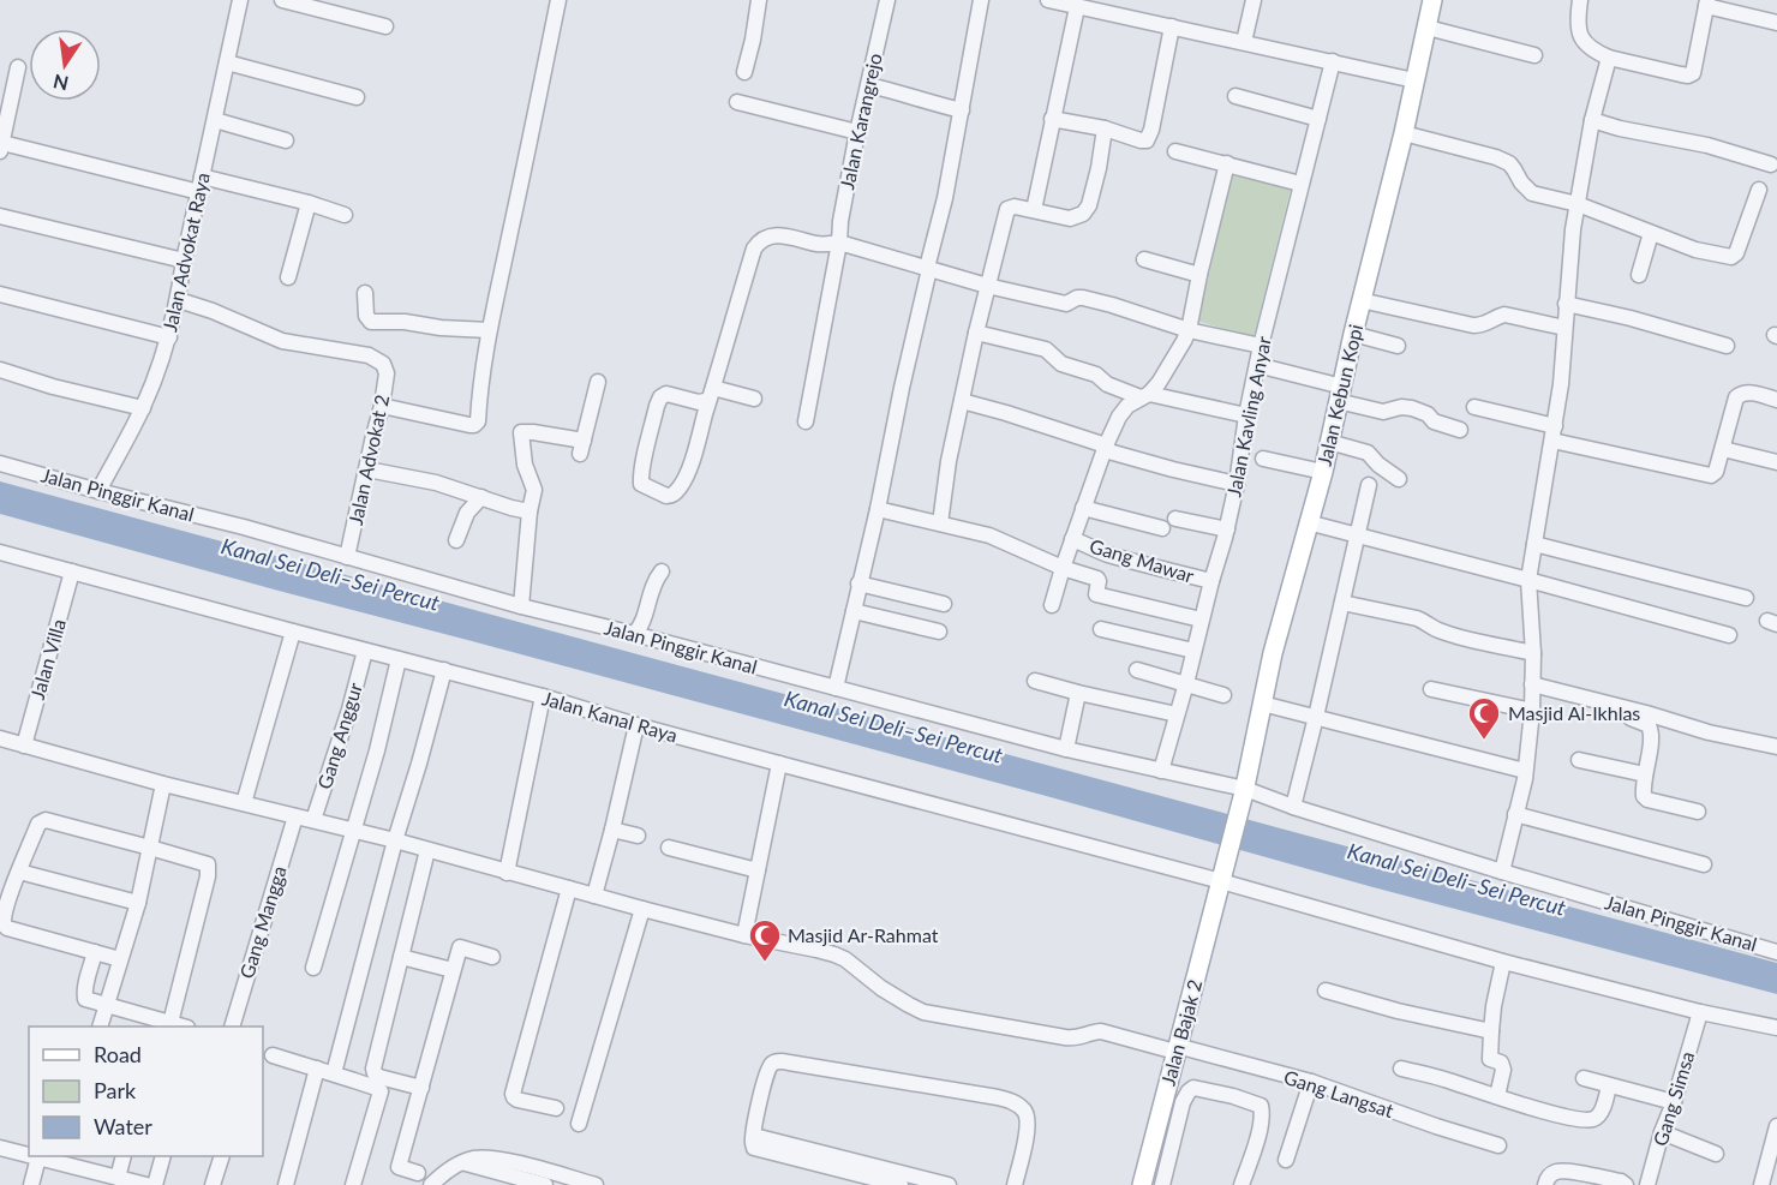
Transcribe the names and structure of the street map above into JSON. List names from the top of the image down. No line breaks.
{"streets":{"main road":["Jalan Kebun Kopi","Jalan Bajak 2"],"street":["Jalan Karangrejo","Jalan Advokat Raya","Jalan Kavling Anyar","Jalan Advokat 2","Jalan Pinggir Kanal","Gang Mawar","Jalan Villa","Jalan Kanal Raya","Gang Anggur","Gang Mangga","Gang Langsat","Gang Simsa"]},"crossings":[["Jalan Advokat Raya","Jalan Advokat 2"],["Jalan Advokat Raya","Jalan Pinggir Kanal"],["Jalan Kebun Kopi","Jalan Pinggir Kanal"],["Jalan Kebun Kopi","Jalan Bajak 2"],["Jalan Kavling Anyar","Jalan Pinggir Kanal"],["Jalan Kavling Anyar","Gang Mawar"],["Jalan Advokat 2","Jalan Pinggir Kanal"],["Jalan Pinggir Kanal","Jalan Bajak 2"],["Jalan Villa","Jalan Kanal Raya"],["Jalan Villa","Gang Langsat"],["Jalan Kanal Raya","Gang Anggur"],["Jalan Kanal Raya","Jalan Bajak 2"],["Gang Anggur","Gang Langsat"],["Gang Mangga","Gang Langsat"],["Jalan Bajak 2","Gang Langsat"]],"water":["Kanal Sei Deli–Sei Percut"],"places":{"mosque":["Masjid Al-Ikhlas","Masjid Ar-Rahmat"]},"legend":["Road","Park","Water"],"north":"bottom"}
